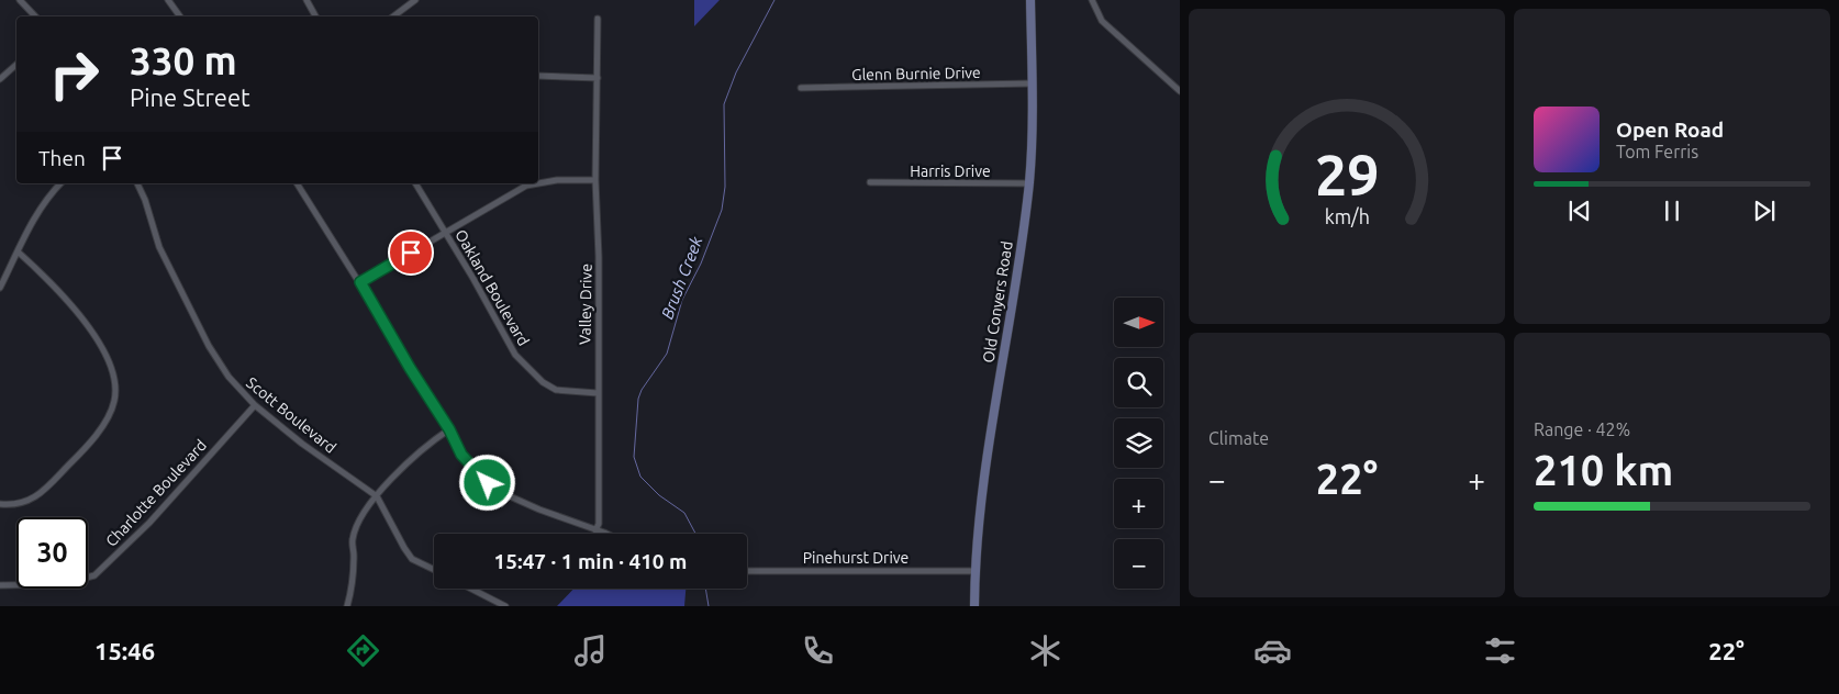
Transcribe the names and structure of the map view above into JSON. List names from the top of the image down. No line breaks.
{"streets":{"street":["Glenn Burnie Drive","Harris Drive","Oakland Boulevard","Old Conyers Road","Valley Drive","Scott Boulevard","Charlotte Boulevard","Pinehurst Drive"]},"crossings":[["Glenn Burnie Drive","Old Conyers Road"],["Harris Drive","Old Conyers Road"],["Oakland Boulevard","Valley Drive"],["Old Conyers Road","Pinehurst Drive"],["Scott Boulevard","Charlotte Boulevard"]],"water":["Brush Creek"],"north":"right","page":{"turn":["330 m","Pine Street"],"song":["Open Road","Tom Ferris"],"then":"Then","map_buttons":["+","−"],"tile":["Climate",["Range · 42%","210 km"]],"heat":["−","22°","+"],"limit":"30","trip":"15:47 · 1 min · 410 m","tabs":["15:46","22°"],"gauge":["29","km/h"]}}
